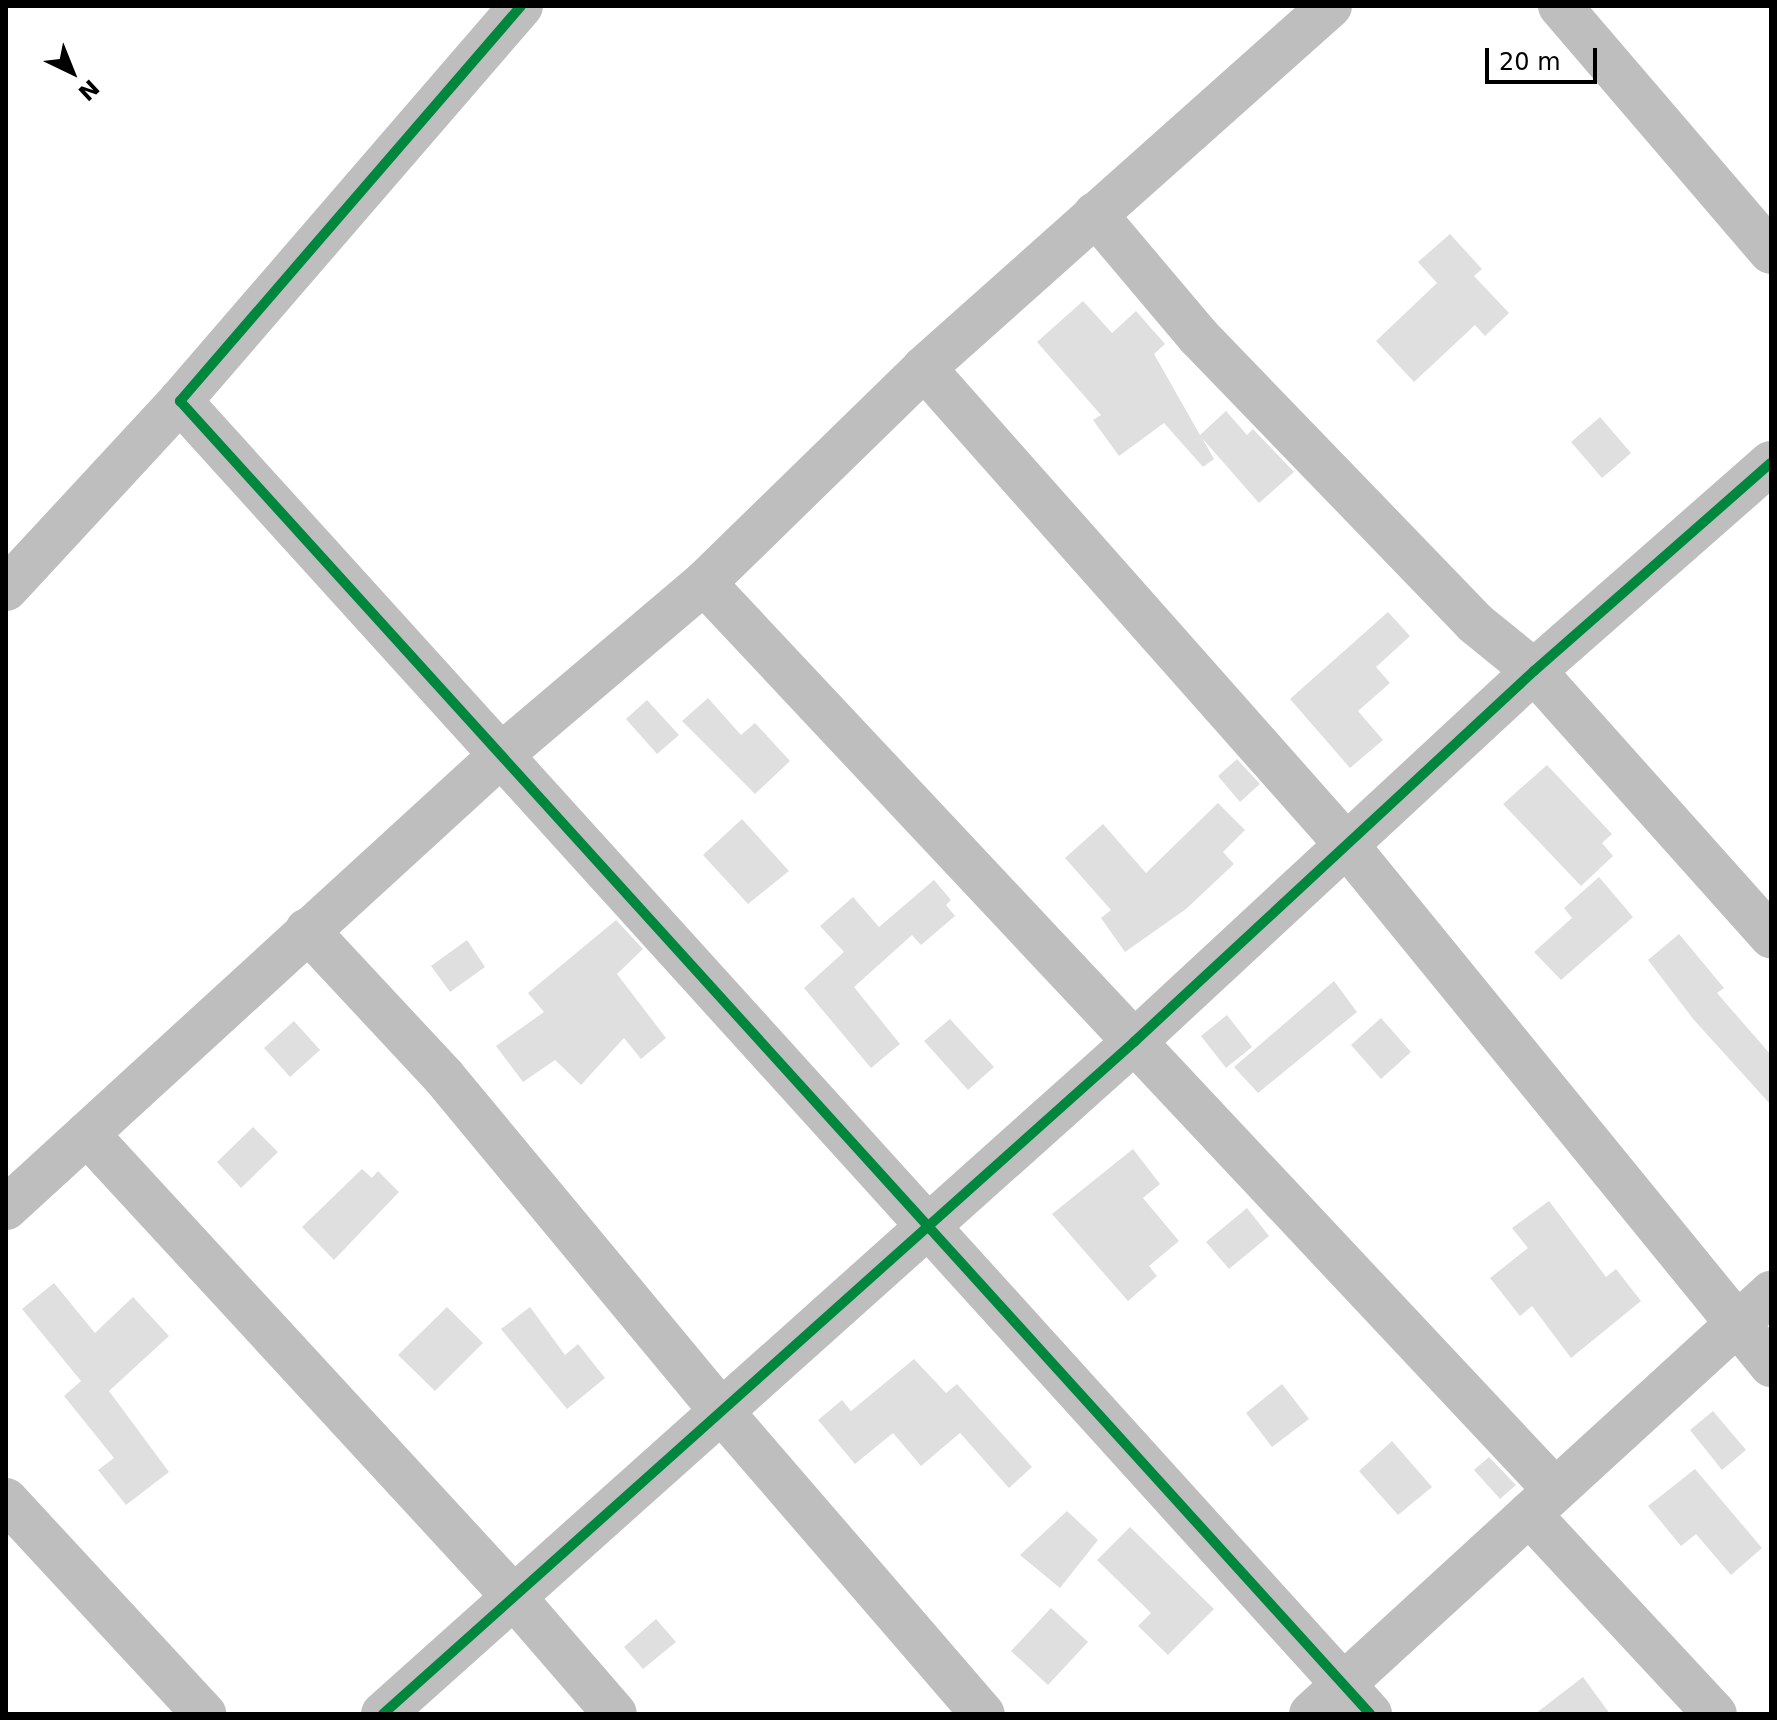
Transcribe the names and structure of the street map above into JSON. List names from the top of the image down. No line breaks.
{"scale_bar":"20 m","north":"bottom right"}
